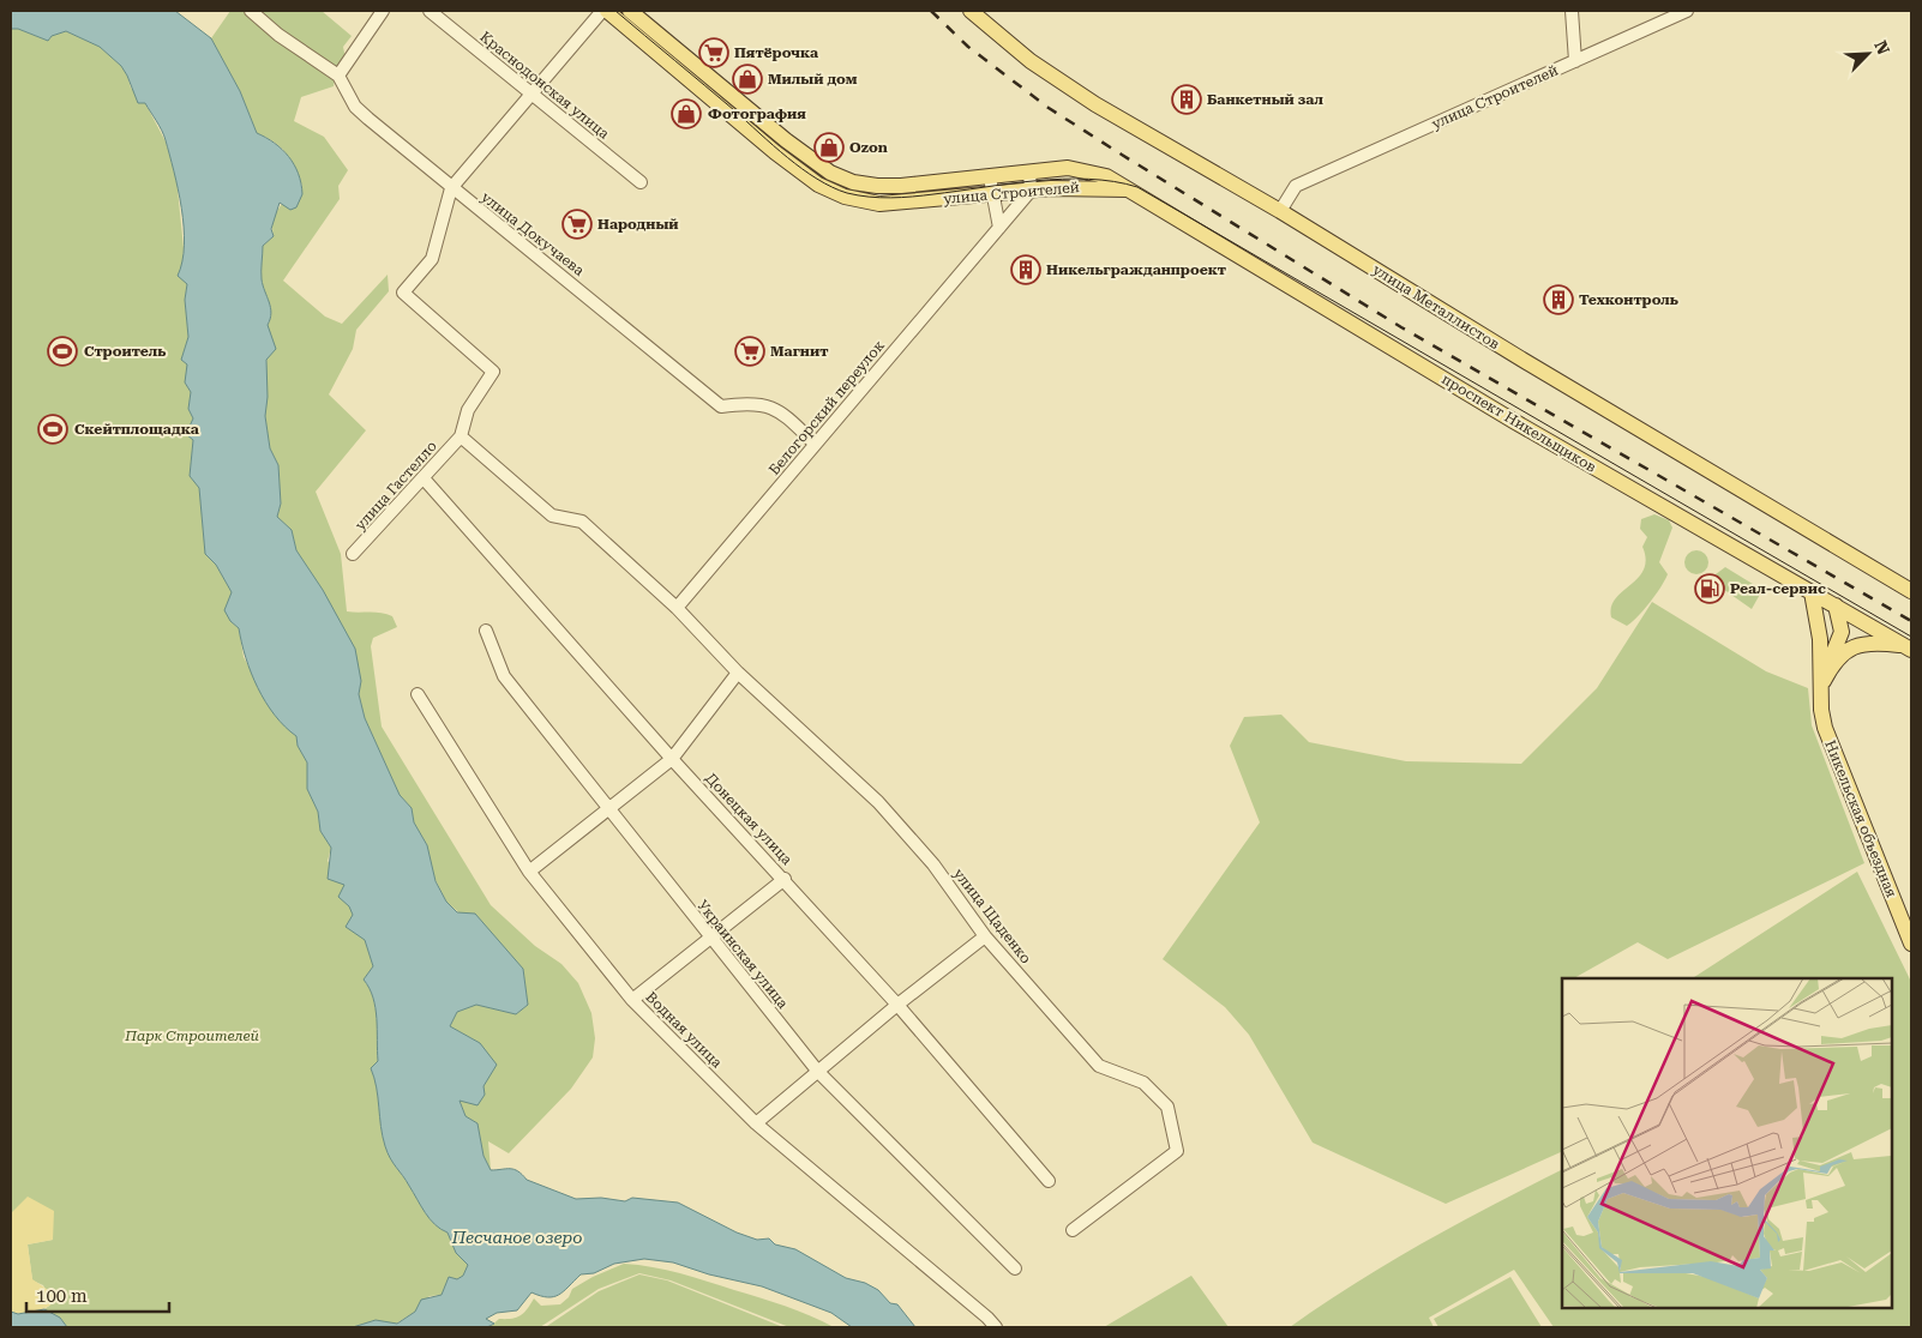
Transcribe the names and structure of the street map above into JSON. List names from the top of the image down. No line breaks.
{"streets":{"main road":["улица Строителей","улица Металлистов","проспект Никельщиков","Никельская объездная"],"street":["Краснодонская улица","улица Докучаева","Белогорский переулок","улица Гастелло","Донецкая улица","улица Щаденко","Украинская улица","Водная улица"]},"crossings":[["улица Строителей","улица Металлистов"],["улица Строителей","Белогорский переулок"],["улица Строителей","проспект Никельщиков"],["улица Докучаева","Белогорский переулок"],["Белогорский переулок","улица Щаденко"],["проспект Никельщиков","Никельская объездная"],["улица Гастелло","Донецкая улица"],["улица Гастелло","улица Щаденко"]],"water":["Песчаное озеро"],"parks":["Парк Строителей"],"places":{"supermarket":["Пятёрочка","Народный","Магнит"],"shop":["Милый дом","Фотография","Ozon"],"building":["Банкетный зал","Никельгражданпроект","Техконтроль"],"sports":["Строитель","Скейтплощадка"],"fuel station":["Реал-сервис"]},"scale_bar":"100 m","north":"top right"}
